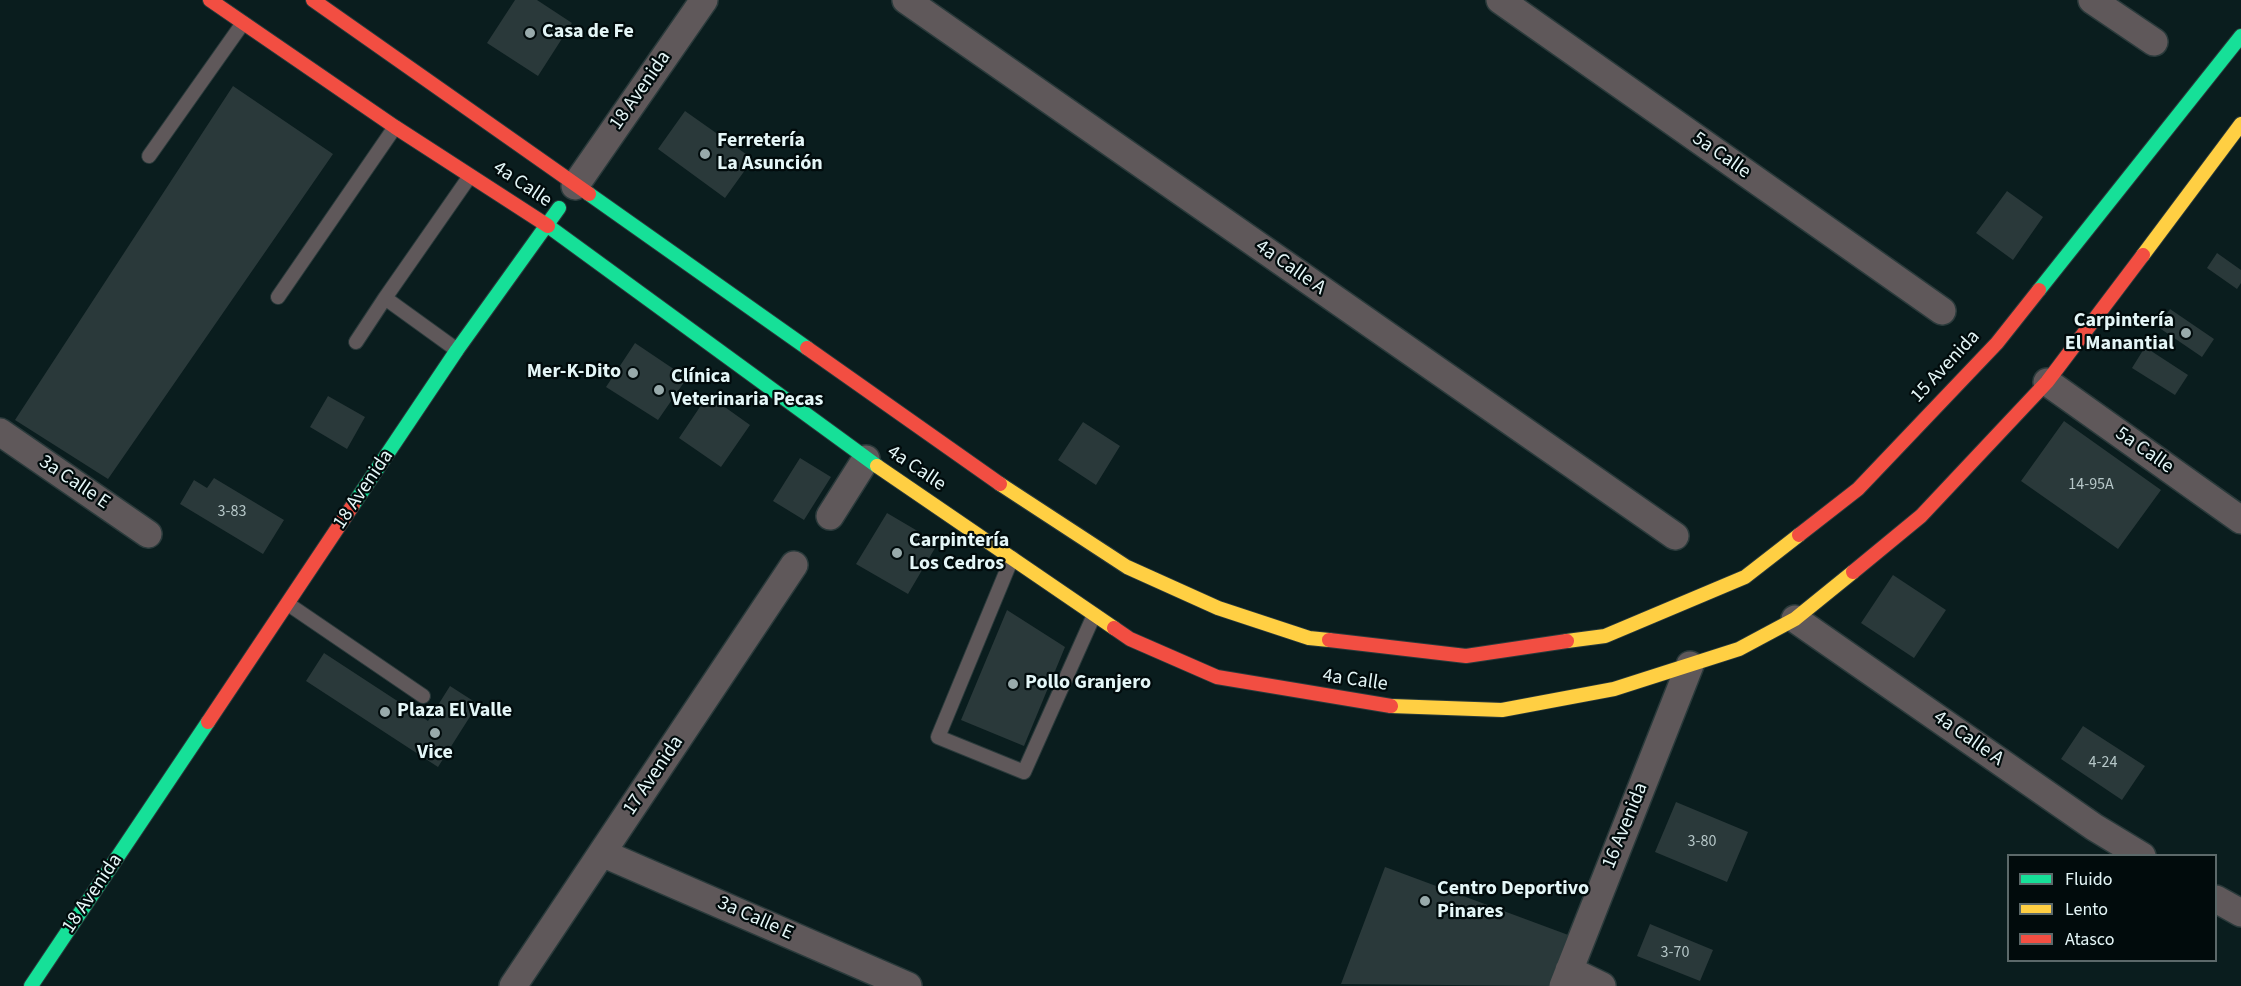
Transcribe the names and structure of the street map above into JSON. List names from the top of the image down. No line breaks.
{"streets":{"main road":["18 Avenida","4a Calle","15 Avenida"],"street":["5a Calle","4a Calle A","3a Calle E","17 Avenida","16 Avenida"]},"crossings":[["18 Avenida","4a Calle"],["4a Calle","15 Avenida"],["4a Calle","16 Avenida"],["3a Calle E","17 Avenida"]],"places":["Casa de Fe","Ferretería La Asunción","Carpintería El Manantial","Mer-K-Dito","Clínica Veterinaria Pecas","Carpintería Los Cedros","Pollo Granjero","Plaza El Valle","Vice","Centro Deportivo Pinares"],"house_numbers":["14-95A","3-83","4-24","3-80","3-70"],"legend":["Fluido","Lento","Atasco"]}
